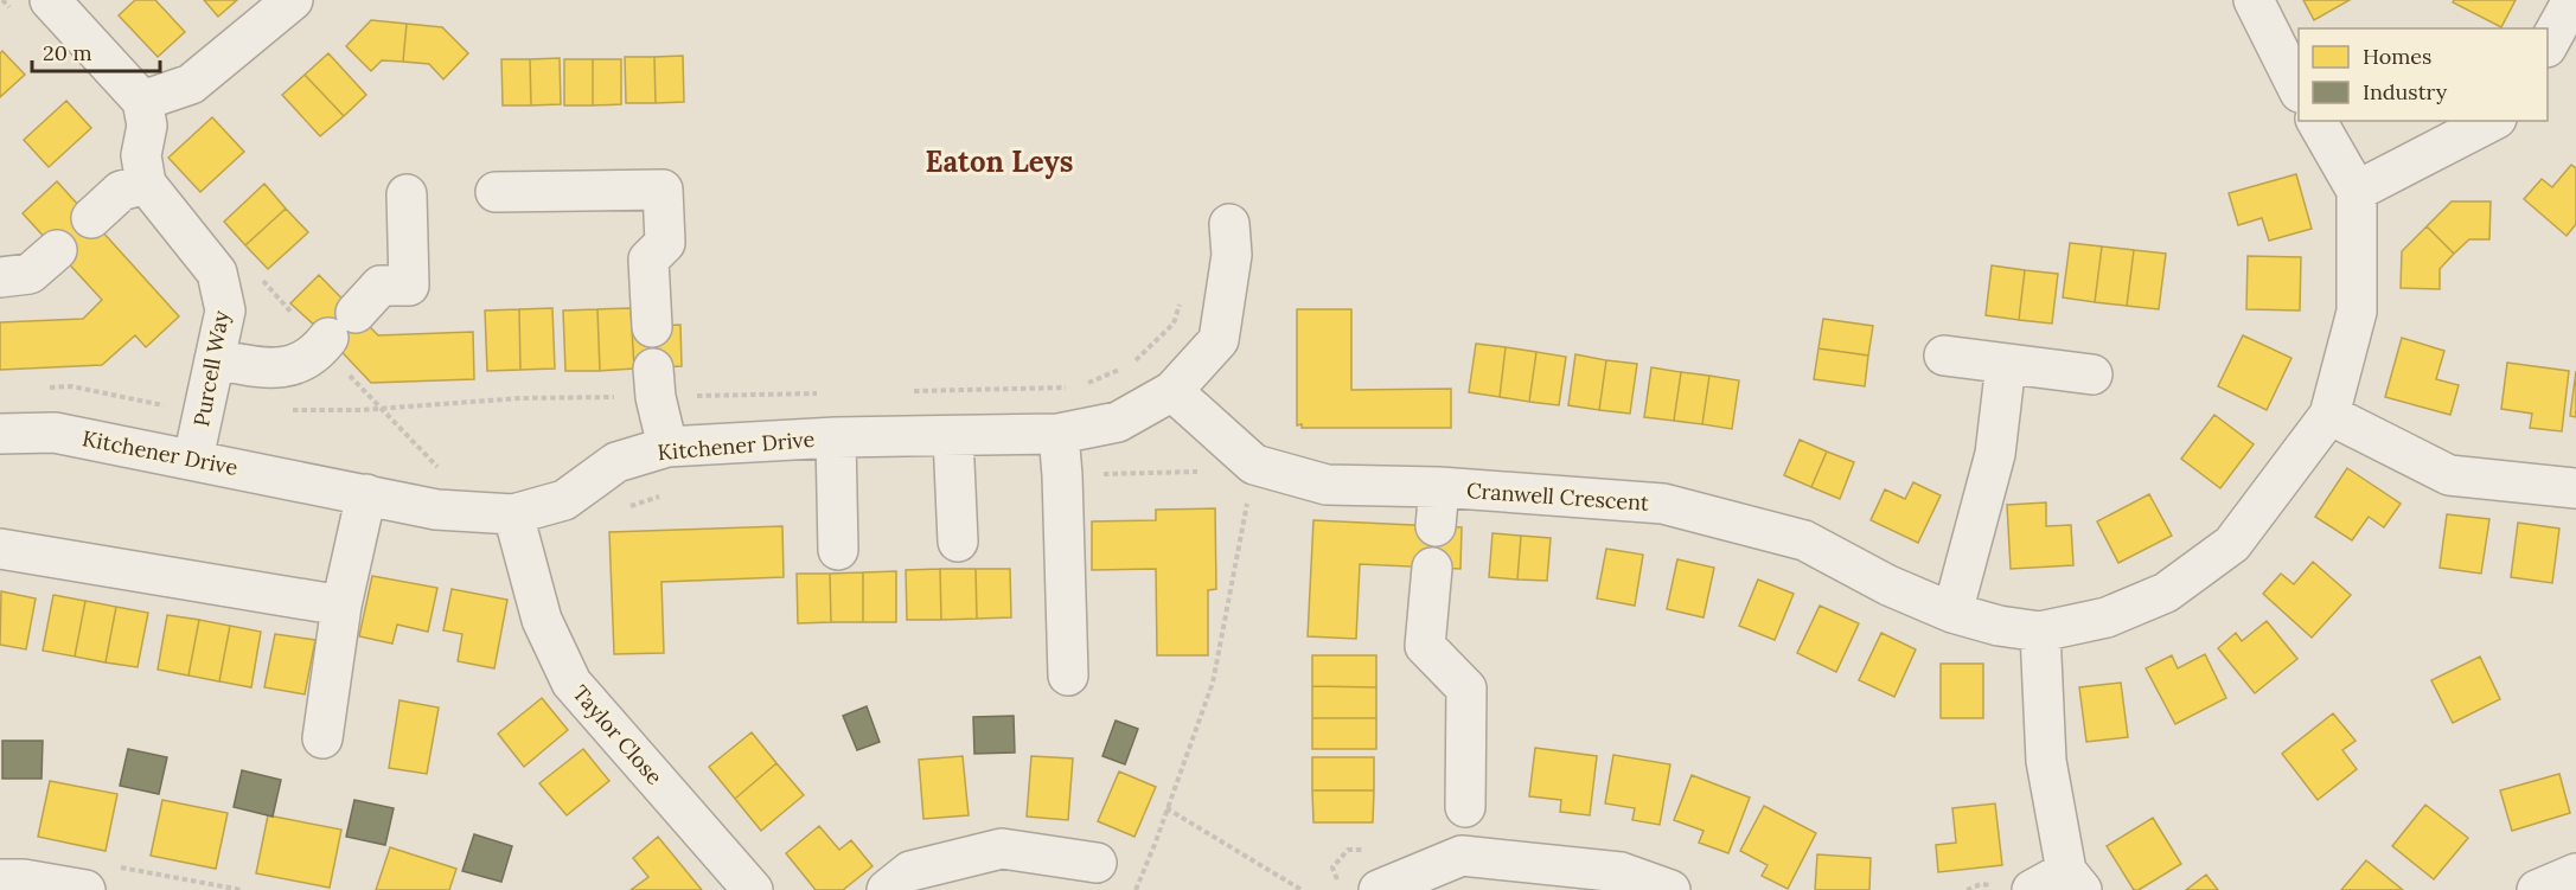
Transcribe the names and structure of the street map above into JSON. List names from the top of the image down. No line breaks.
{"streets":{"street":["Purcell Way","Kitchener Drive","Cranwell Crescent","Taylor Close"]},"crossings":[["Purcell Way","Kitchener Drive"],["Kitchener Drive","Cranwell Crescent"],["Kitchener Drive","Taylor Close"]],"districts":["Eaton Leys"],"legend":["Homes","Industry"],"scale_bar":"20 m"}
